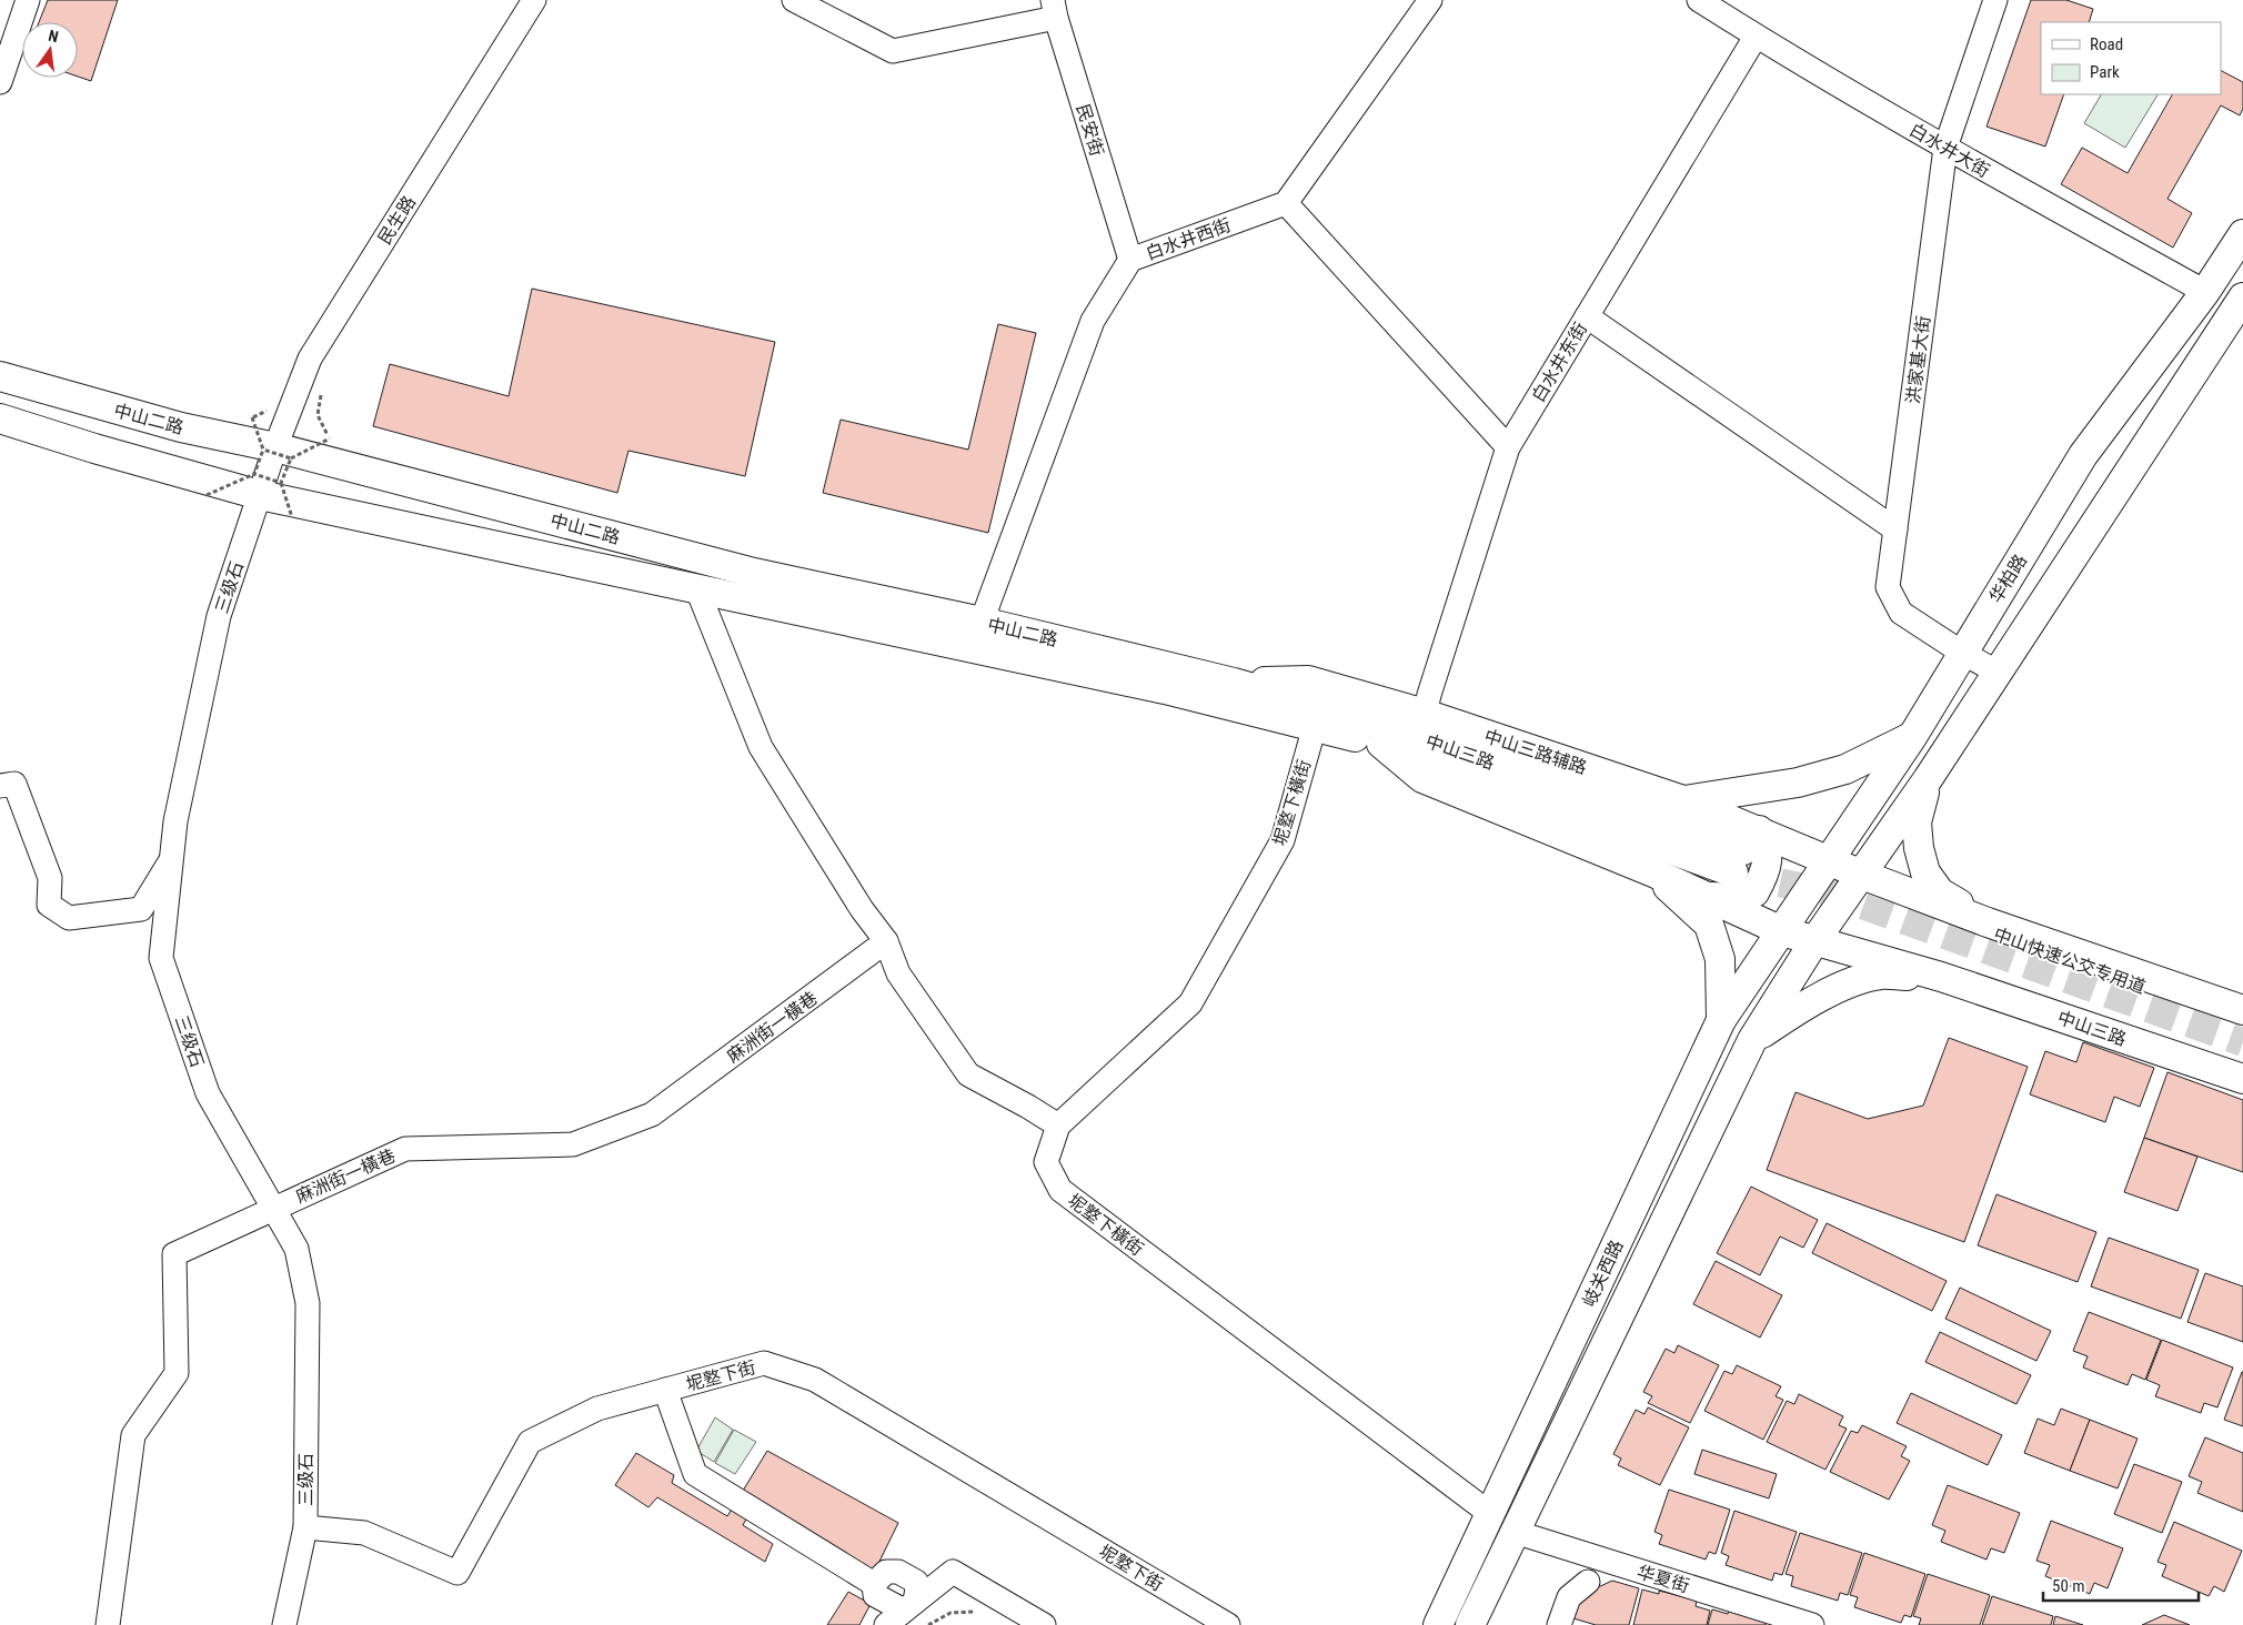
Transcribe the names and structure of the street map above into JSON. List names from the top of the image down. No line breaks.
{"streets":{"main road":["中山二路","华柏路","中山三路","中山三路辅路","岐关西路"],"street":["民安街","白水井大街","民生路","白水井西街","洪家基大街","白水井东街","三级石","坭墪下橫街","中山快速公交专用道","麻洲街一橫巷","坭墪下街","华夏街"]},"crossings":[["民安街","白水井西街"],["白水井大街","洪家基大街"],["白水井大街","白水井东街"],["白水井大街","华柏路"],["民生路","中山二路"],["民生路","三级石"],["白水井西街","中山二路"],["洪家基大街","华柏路"],["白水井东街","中山三路辅路"],["中山二路","三级石"],["中山二路","中山三路"],["华柏路","中山三路辅路"],["华柏路","岐关西路"],["三级石","麻洲街一橫巷"],["三级石","坭墪下街"],["中山三路","中山三路辅路"],["中山三路","坭墪下橫街"],["中山三路辅路","中山快速公交专用道"],["坭墪下橫街","岐关西路"],["岐关西路","华夏街"]],"legend":["Road","Park"],"scale_bar":"50 m","north":"top"}
